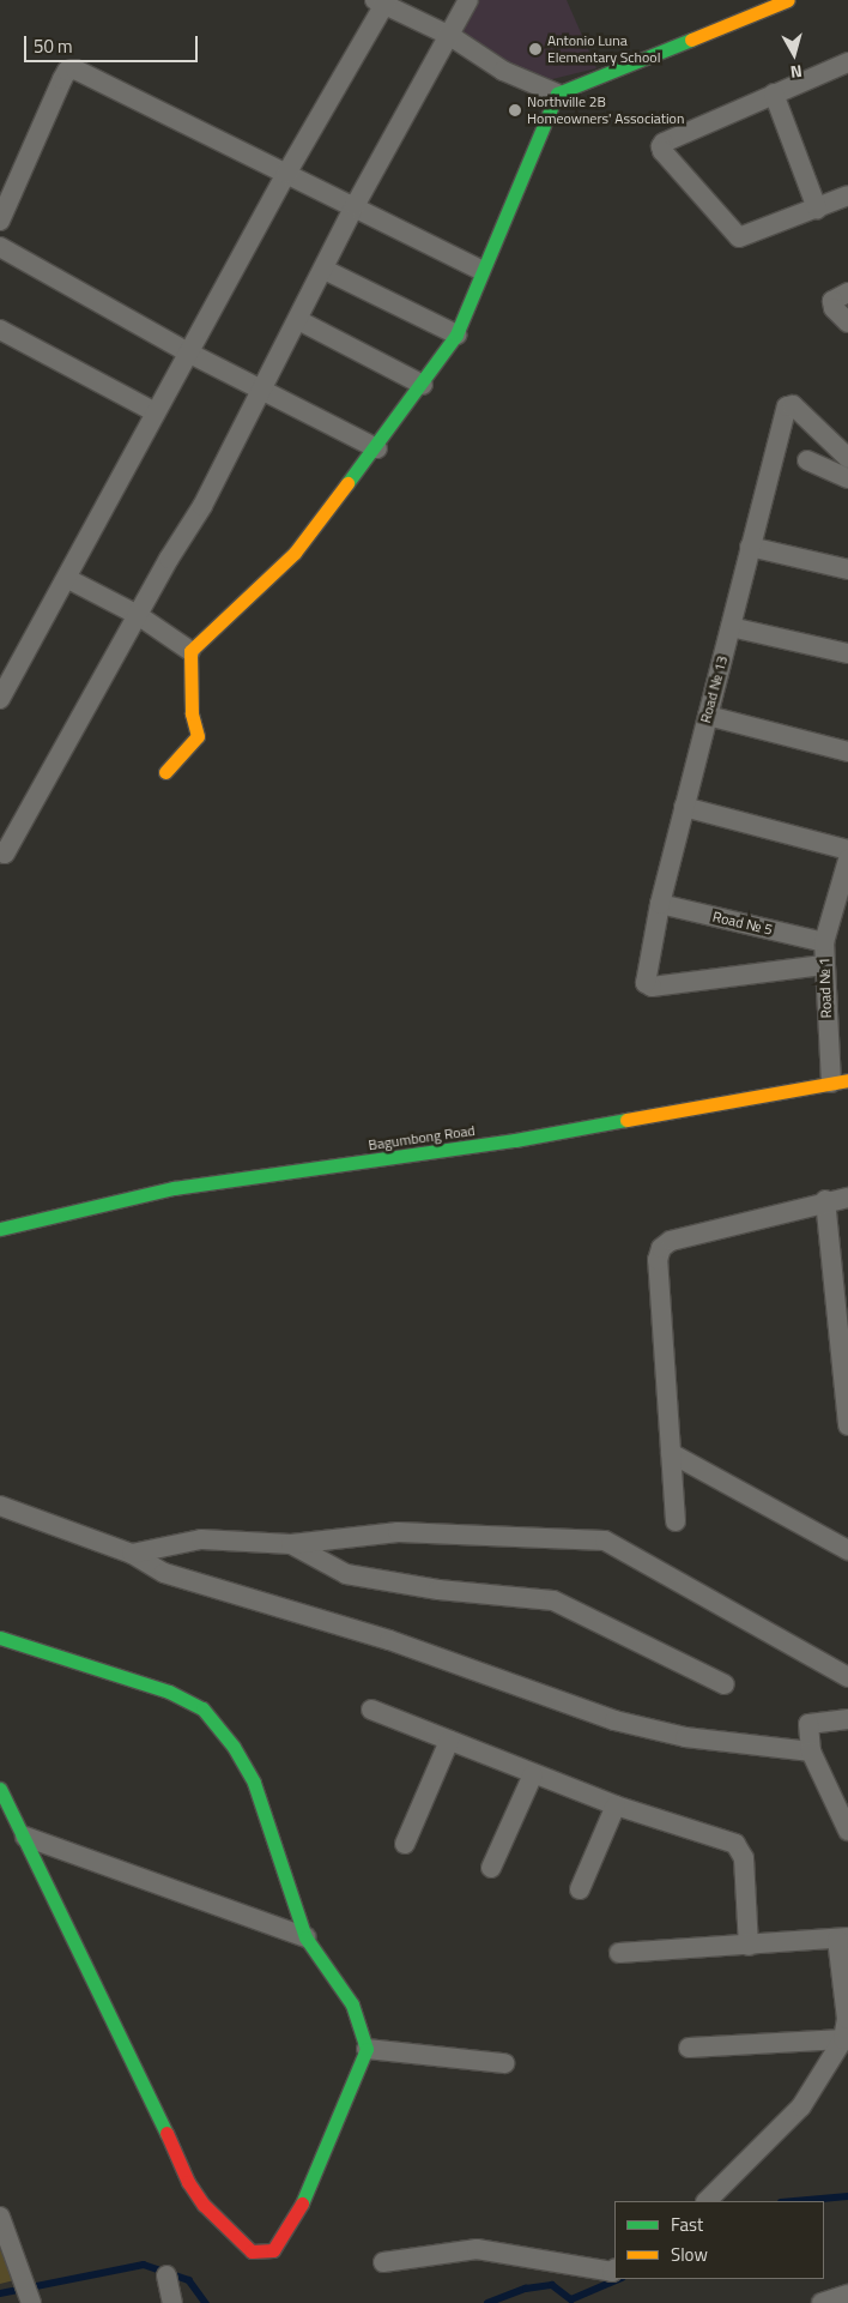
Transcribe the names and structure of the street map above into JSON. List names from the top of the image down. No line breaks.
{"streets":{"street":["Road № 13","Road № 5","Road № 1","Bagumbong Road"]},"crossings":[["Road № 13","Road № 5"],["Road № 13","Road № 1"],["Road № 5","Road № 1"],["Road № 1","Bagumbong Road"]],"places":["Antonio Luna Elementary School","Northville 2B Homeowners' Association"],"legend":["Fast","Slow"],"scale_bar":"50 m","north":"bottom"}
